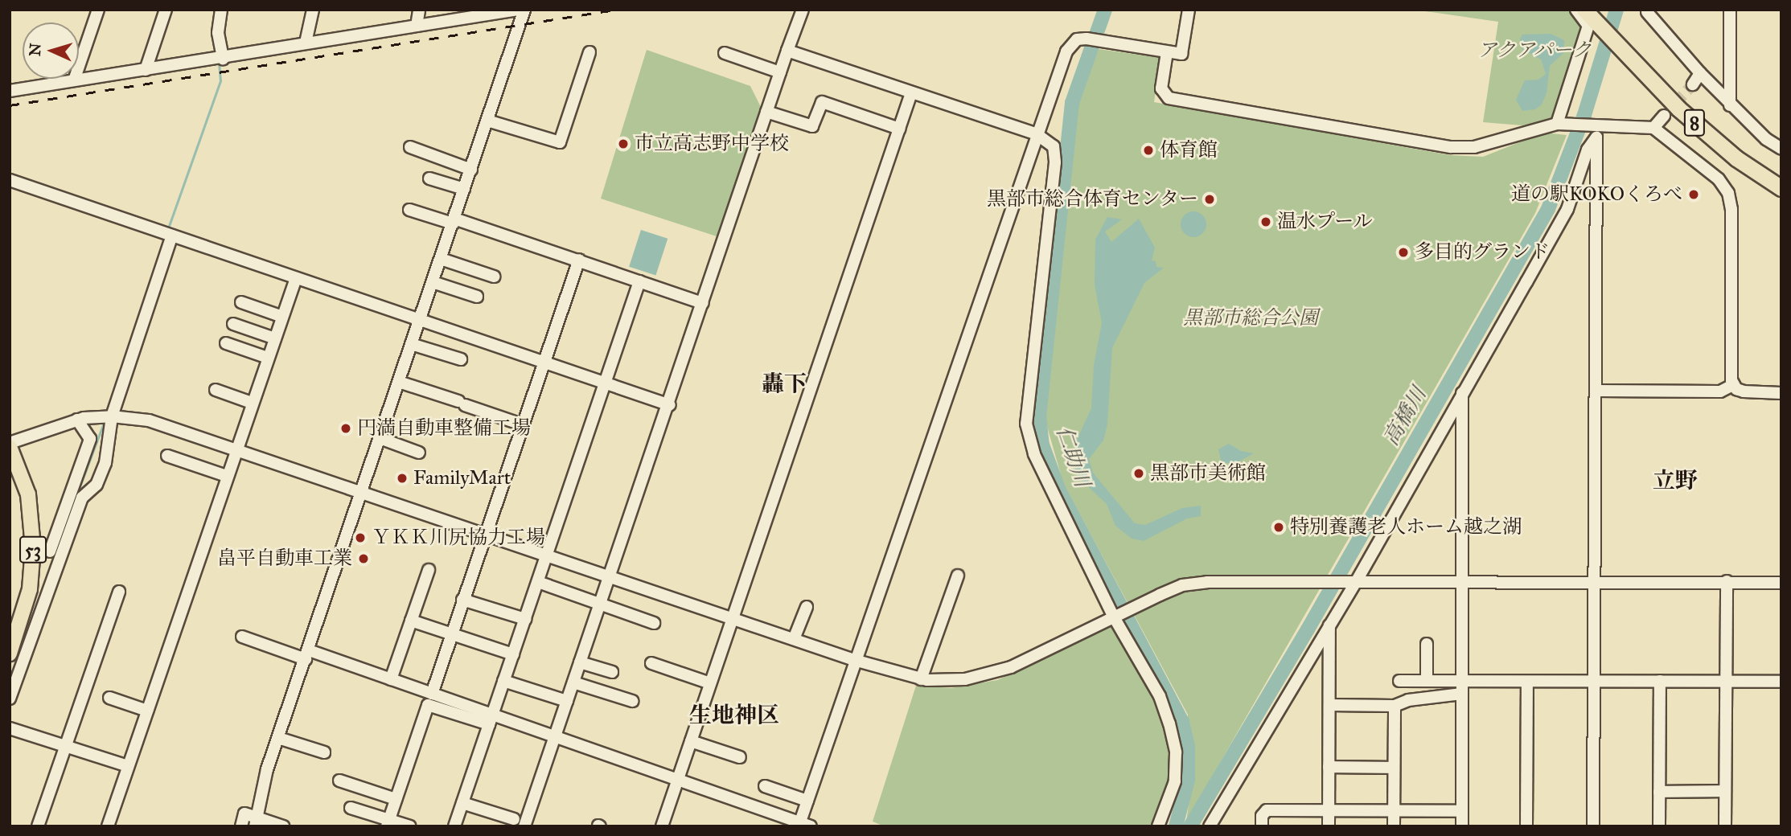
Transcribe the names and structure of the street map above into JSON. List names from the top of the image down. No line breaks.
{"streets":{"highway":["8"],"main road":["53"]},"districts":["轟下","立野","生地神区"],"water":["高橋川","仁助川"],"parks":["アクアパーク","黒部市総合公園"],"places":["市立高志野中学校","体育館","道の駅KOKOくろべ","黒部市総合体育センター","温水プール","多目的グランド","円満自動車整備工場","黒部市美術館","FamilyMart","特別養護老人ホーム越之湖","ＹＫＫ川尻協力工場","畠平自動車工業"],"north":"left"}
